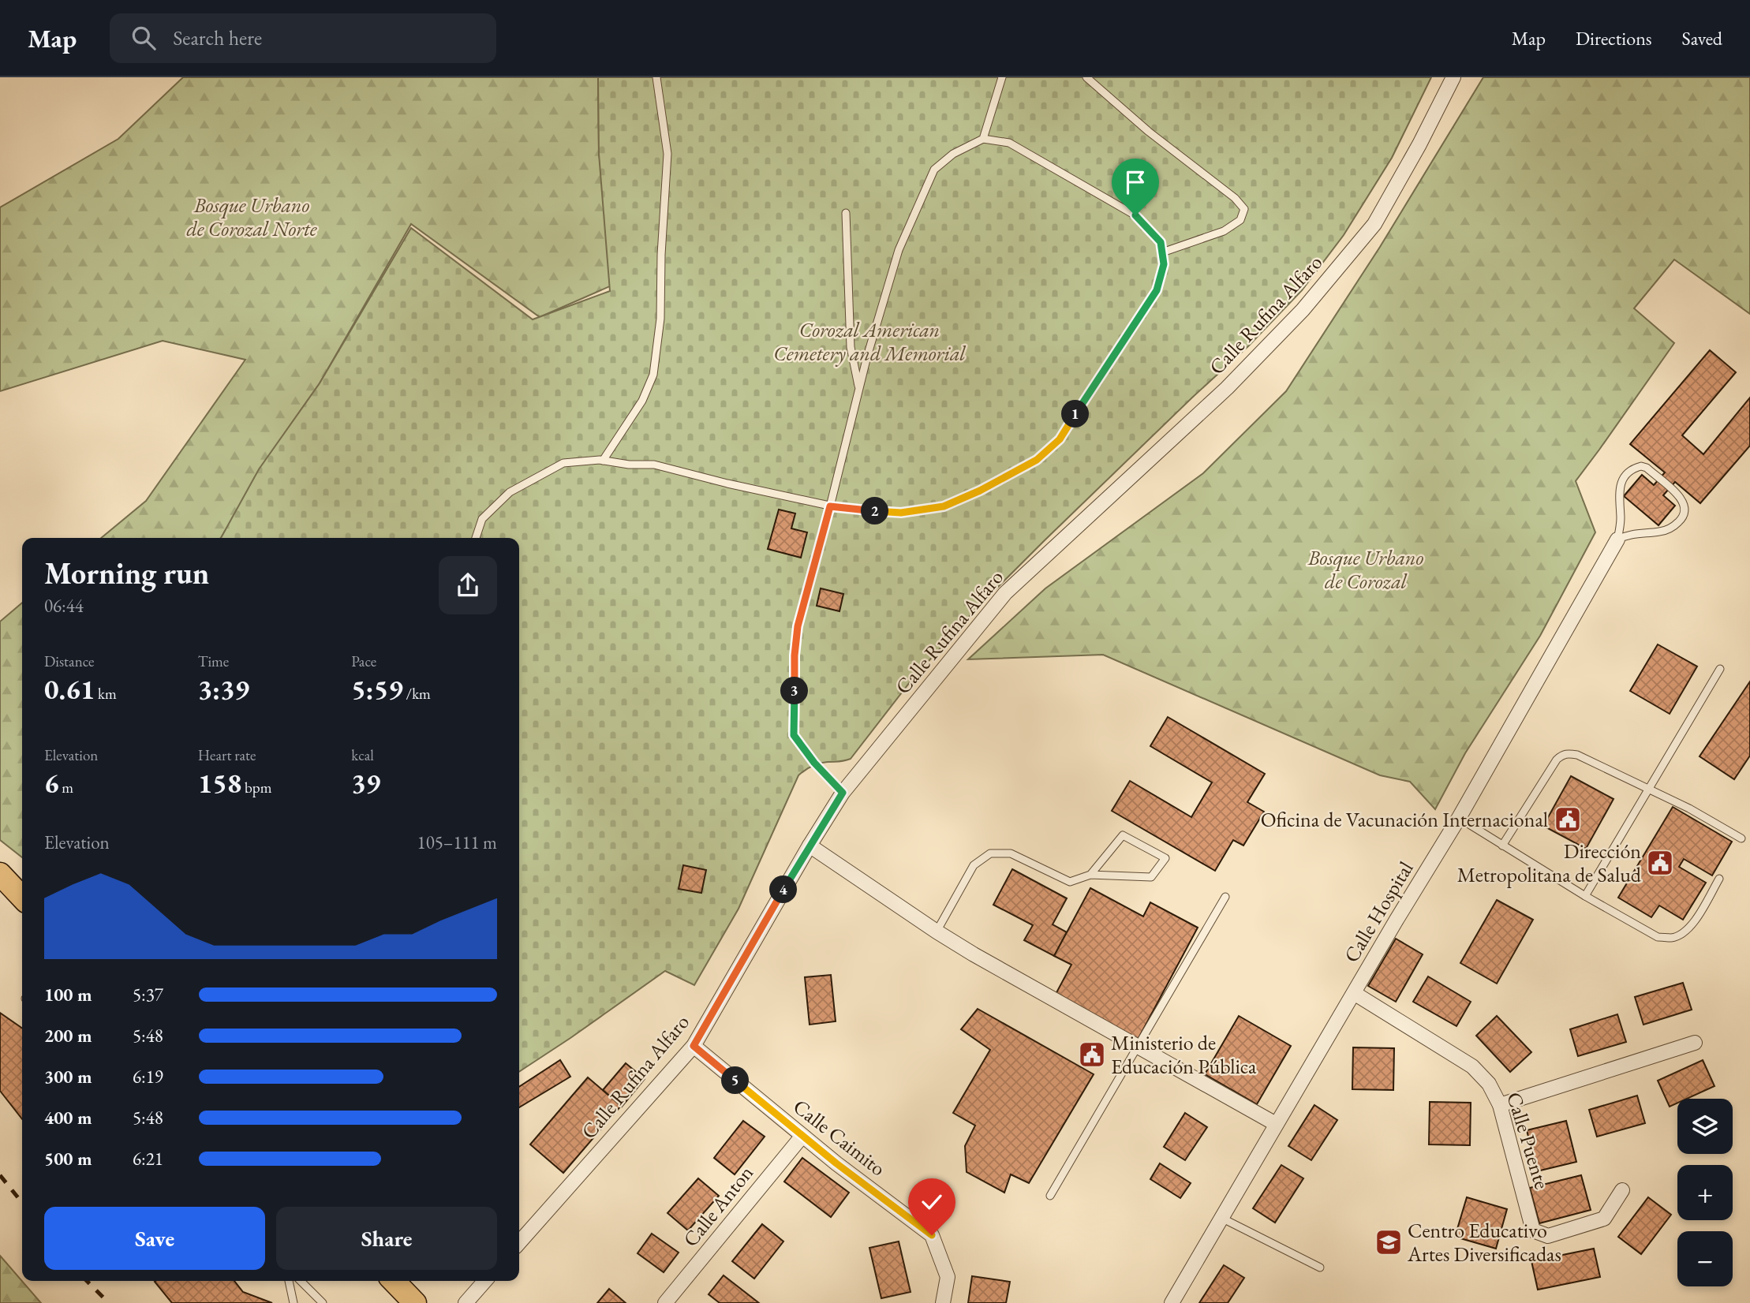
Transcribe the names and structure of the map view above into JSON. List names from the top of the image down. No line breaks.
{"streets":{"street":["Calle Rufina Alfaro","Calle Hospital","Calle Caimito","Calle Puente","Calle Anton"]},"crossings":[["Calle Rufina Alfaro","Calle Caimito"],["Calle Hospital","Calle Puente"],["Calle Caimito","Calle Anton"]],"parks":["Bosque Urbano de Corozal Norte","Corozal American Cemetery and Memorial","Bosque Urbano de Corozal"],"places":{"public building":["Oficina de Vacunación Internacional","Dirección Metropolitana de Salud","Ministerio de Educación Pública"],"school or university":["Centro Educativo Artes Diversificadas"]},"page":{"header":"Map","search":"Search here","nav":["Map","Directions","Saved"],"pins":["1","2","3","4","5"],"heading":["Morning run","06:44"],"stats":[["Distance","0.61 km"],["Time","3:39"],["Pace","5:59 /km"],["Elevation","6 m"],["Heart rate","158 bpm"],["kcal","39"]],"chart":["Elevation","105–111 m"],"list":[{"name":"100 m","note":"5:37"},{"name":"200 m","note":"5:48"},{"name":"300 m","note":"6:19"},{"name":"400 m","note":"5:48"},{"name":"500 m","note":"6:21"}],"map_buttons":["+","−"],"buttons":["Save","Share"]}}
